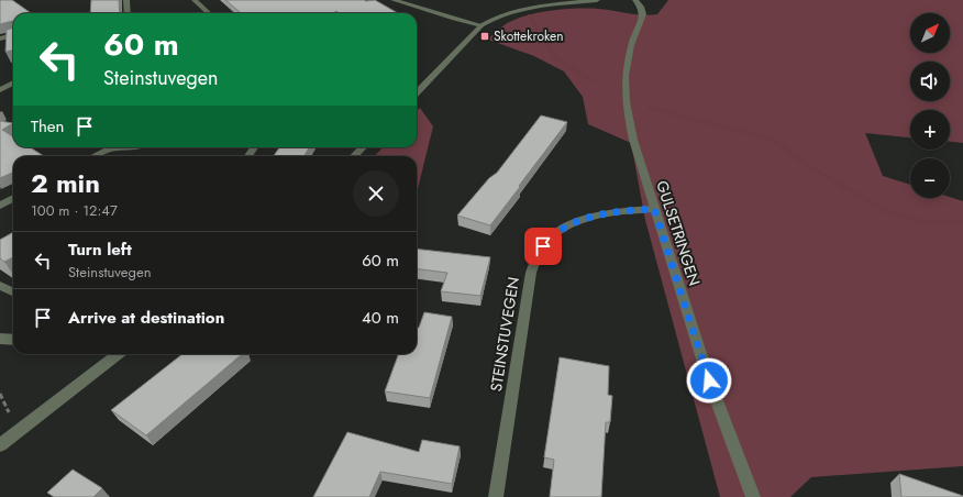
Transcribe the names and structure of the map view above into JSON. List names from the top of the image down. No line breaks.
{"streets":{"street":["GULSETRINGEN","STEINSTUVEGEN"]},"crossings":[["GULSETRINGEN","STEINSTUVEGEN"]],"places":{"transit":["Skottekroken"]},"north":"top right","page":{"map_buttons":["+","−"],"turn":["60 m","Steinstuvegen"],"then":"Then","heading":["2 min","100 m · 12:47"],"list":[{"name":"Turn left","note":"Steinstuvegen","value":"60 m"},{"name":"Arrive at destination","value":"40 m"}]}}
